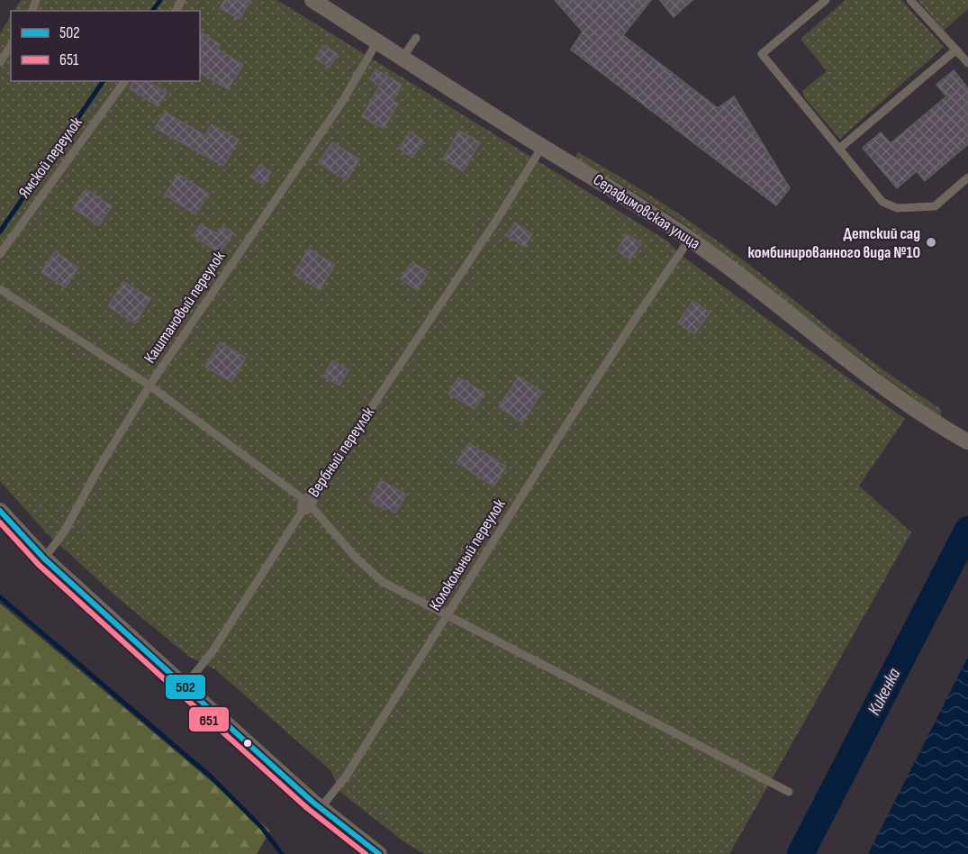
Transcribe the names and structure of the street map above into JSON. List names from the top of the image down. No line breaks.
{"streets":{"street":["Серафимовская улица"],"lane":["Ямской переулок","Каштановый переулок","Вербный переулок","Колокольный переулок"]},"crossings":[["Серафимовская улица","Каштановый переулок"],["Серафимовская улица","Вербный переулок"],["Серафимовская улица","Колокольный переулок"]],"water":["Кикенка"],"places":["Детский сад комбинированного вида №10"],"lines":["transit line 502","transit line 651"],"legend":["502","651"]}
